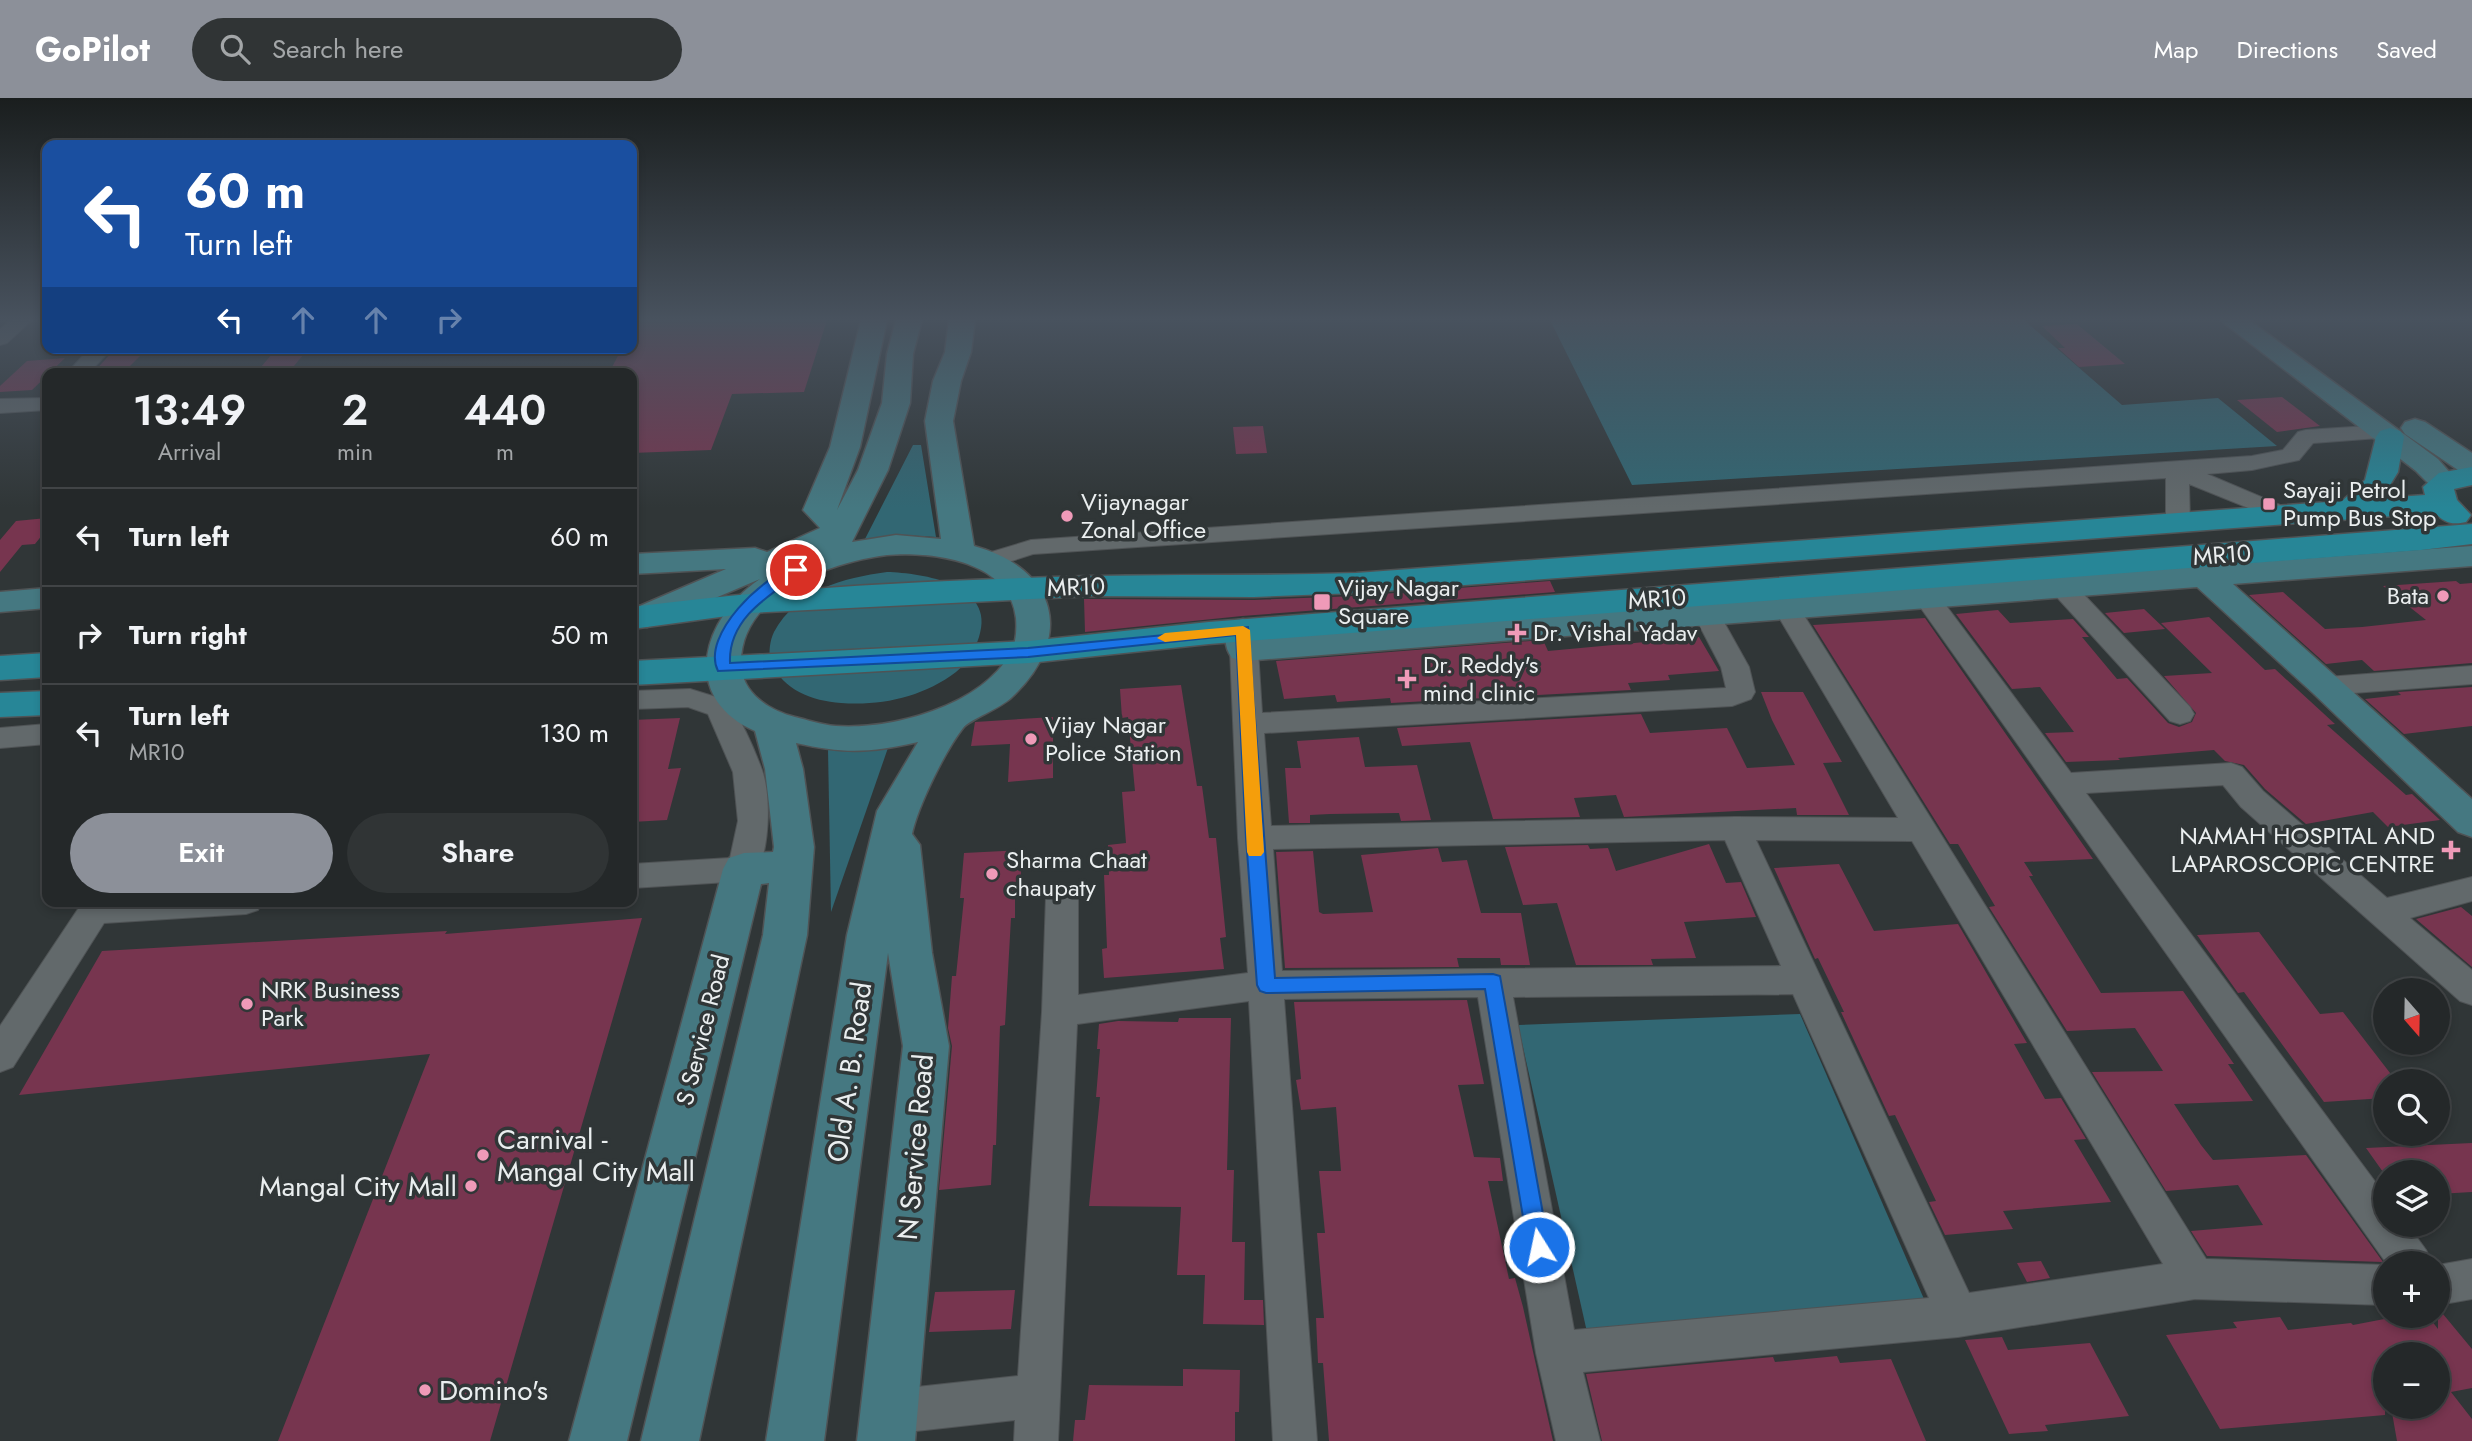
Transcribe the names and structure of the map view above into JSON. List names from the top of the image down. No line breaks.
{"streets":{"main road":["MR10","S Service Road","Old A. B. Road","N Service Road"]},"crossings":[["Old A. B. Road","N Service Road"]],"places":{"transit":["Sayaji Petrol Pump Bus Stop","Vijay Nagar Square"],"other":["Vijaynagar Zonal Office","Bata","Vijay Nagar Police Station","Sharma Chaat chaupaty","NRK Business Park","Carnival - Mangal City Mall","Mangal City Mall","Domino's"],"health":["Dr. Vishal Yadav","Dr. Reddy's mind clinic","NAMAH HOSPITAL AND LAPAROSCOPIC CENTRE"]},"north":"bottom","page":{"header":"GoPilot","search":"Search here","nav":["Map","Directions","Saved"],"turn":["60 m","Turn left"],"eta":["13:49","Arrival","2","min","440","m"],"list":[{"name":"Turn left","value":"60 m"},{"name":"Turn right","value":"50 m"},{"name":"Turn left","note":"MR10","value":"130 m"}],"buttons":["Exit","Share"],"map_buttons":["+","−"]}}
